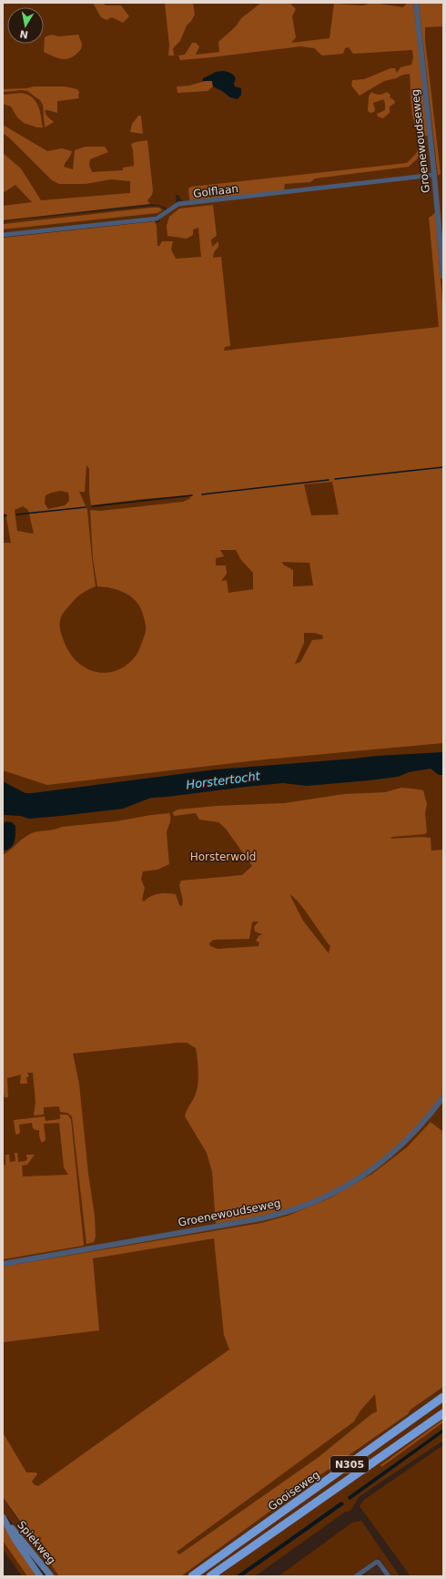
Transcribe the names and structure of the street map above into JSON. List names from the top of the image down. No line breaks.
{"streets":{"highway":["N305","Gooiseweg"],"main road":["Spiekweg"],"street":["Groenewoudseweg","Golflaan"]},"crossings":[["Groenewoudseweg","Golflaan"]],"water":["Horstertocht"],"parks":["Horsterwold"],"north":"bottom"}
